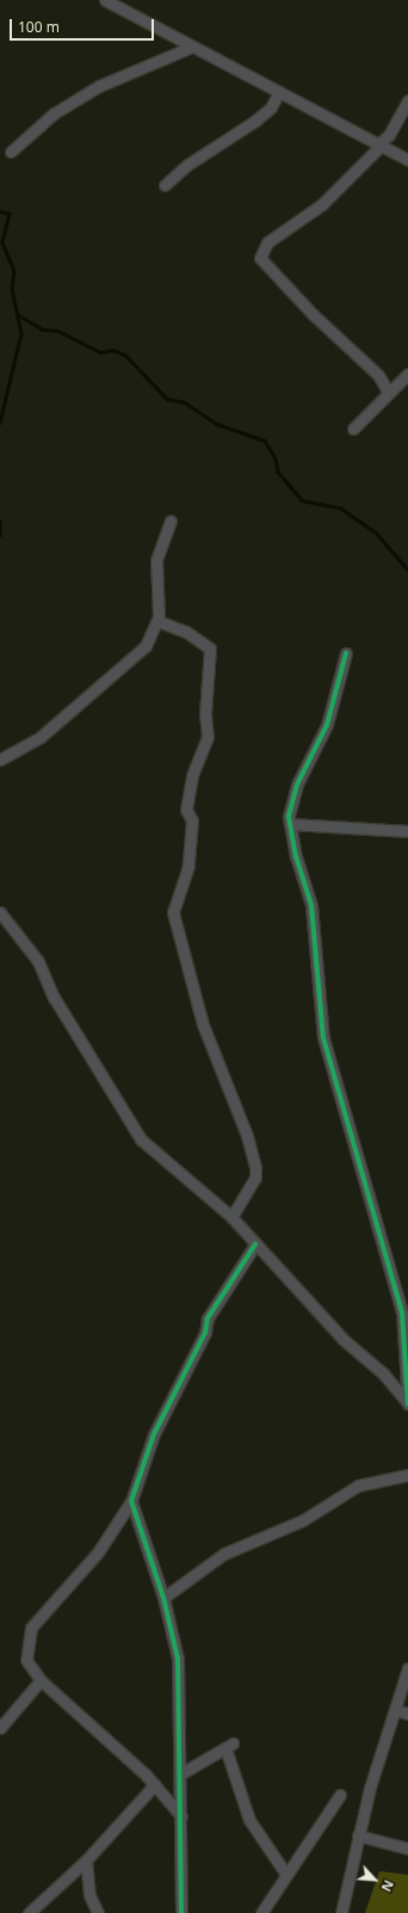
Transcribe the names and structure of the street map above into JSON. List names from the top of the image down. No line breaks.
{"scale_bar":"100 m","north":"bottom right"}
